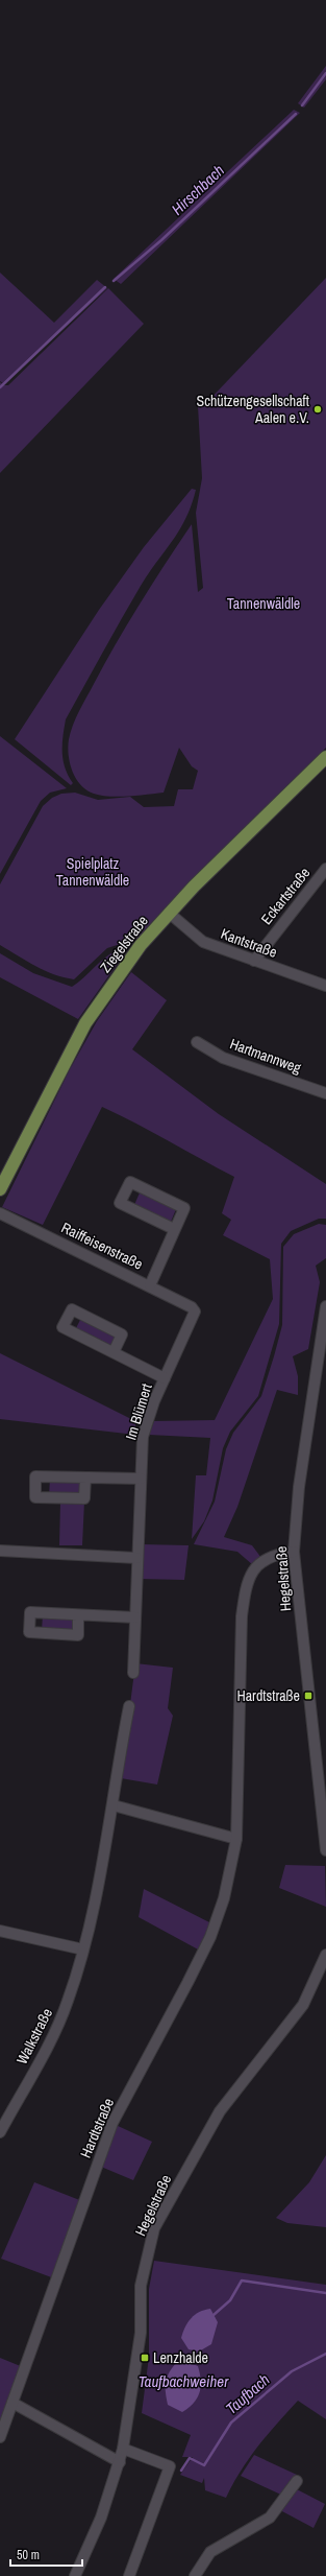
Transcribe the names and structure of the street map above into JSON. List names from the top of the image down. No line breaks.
{"streets":{"main road":["Ziegelstraße"],"street":["Eckartstraße","Kantstraße","Hartmannweg","Raiffeisenstraße","Im Blümert","Hegelstraße","Walkstraße","Hardtstraße"]},"crossings":[["Eckartstraße","Kantstraße"],["Kantstraße","Ziegelstraße"],["Raiffeisenstraße","Im Blümert"],["Hegelstraße","Hardtstraße"]],"water":["Hirschbach","Taufbachweiher","Taufbach"],"parks":["Tannenwäldle","Spielplatz Tannenwäldle"],"places":{"other":["Schützengesellschaft Aalen e.V."],"transit":["Hardtstraße","Lenzhalde"]},"scale_bar":"50 m"}
